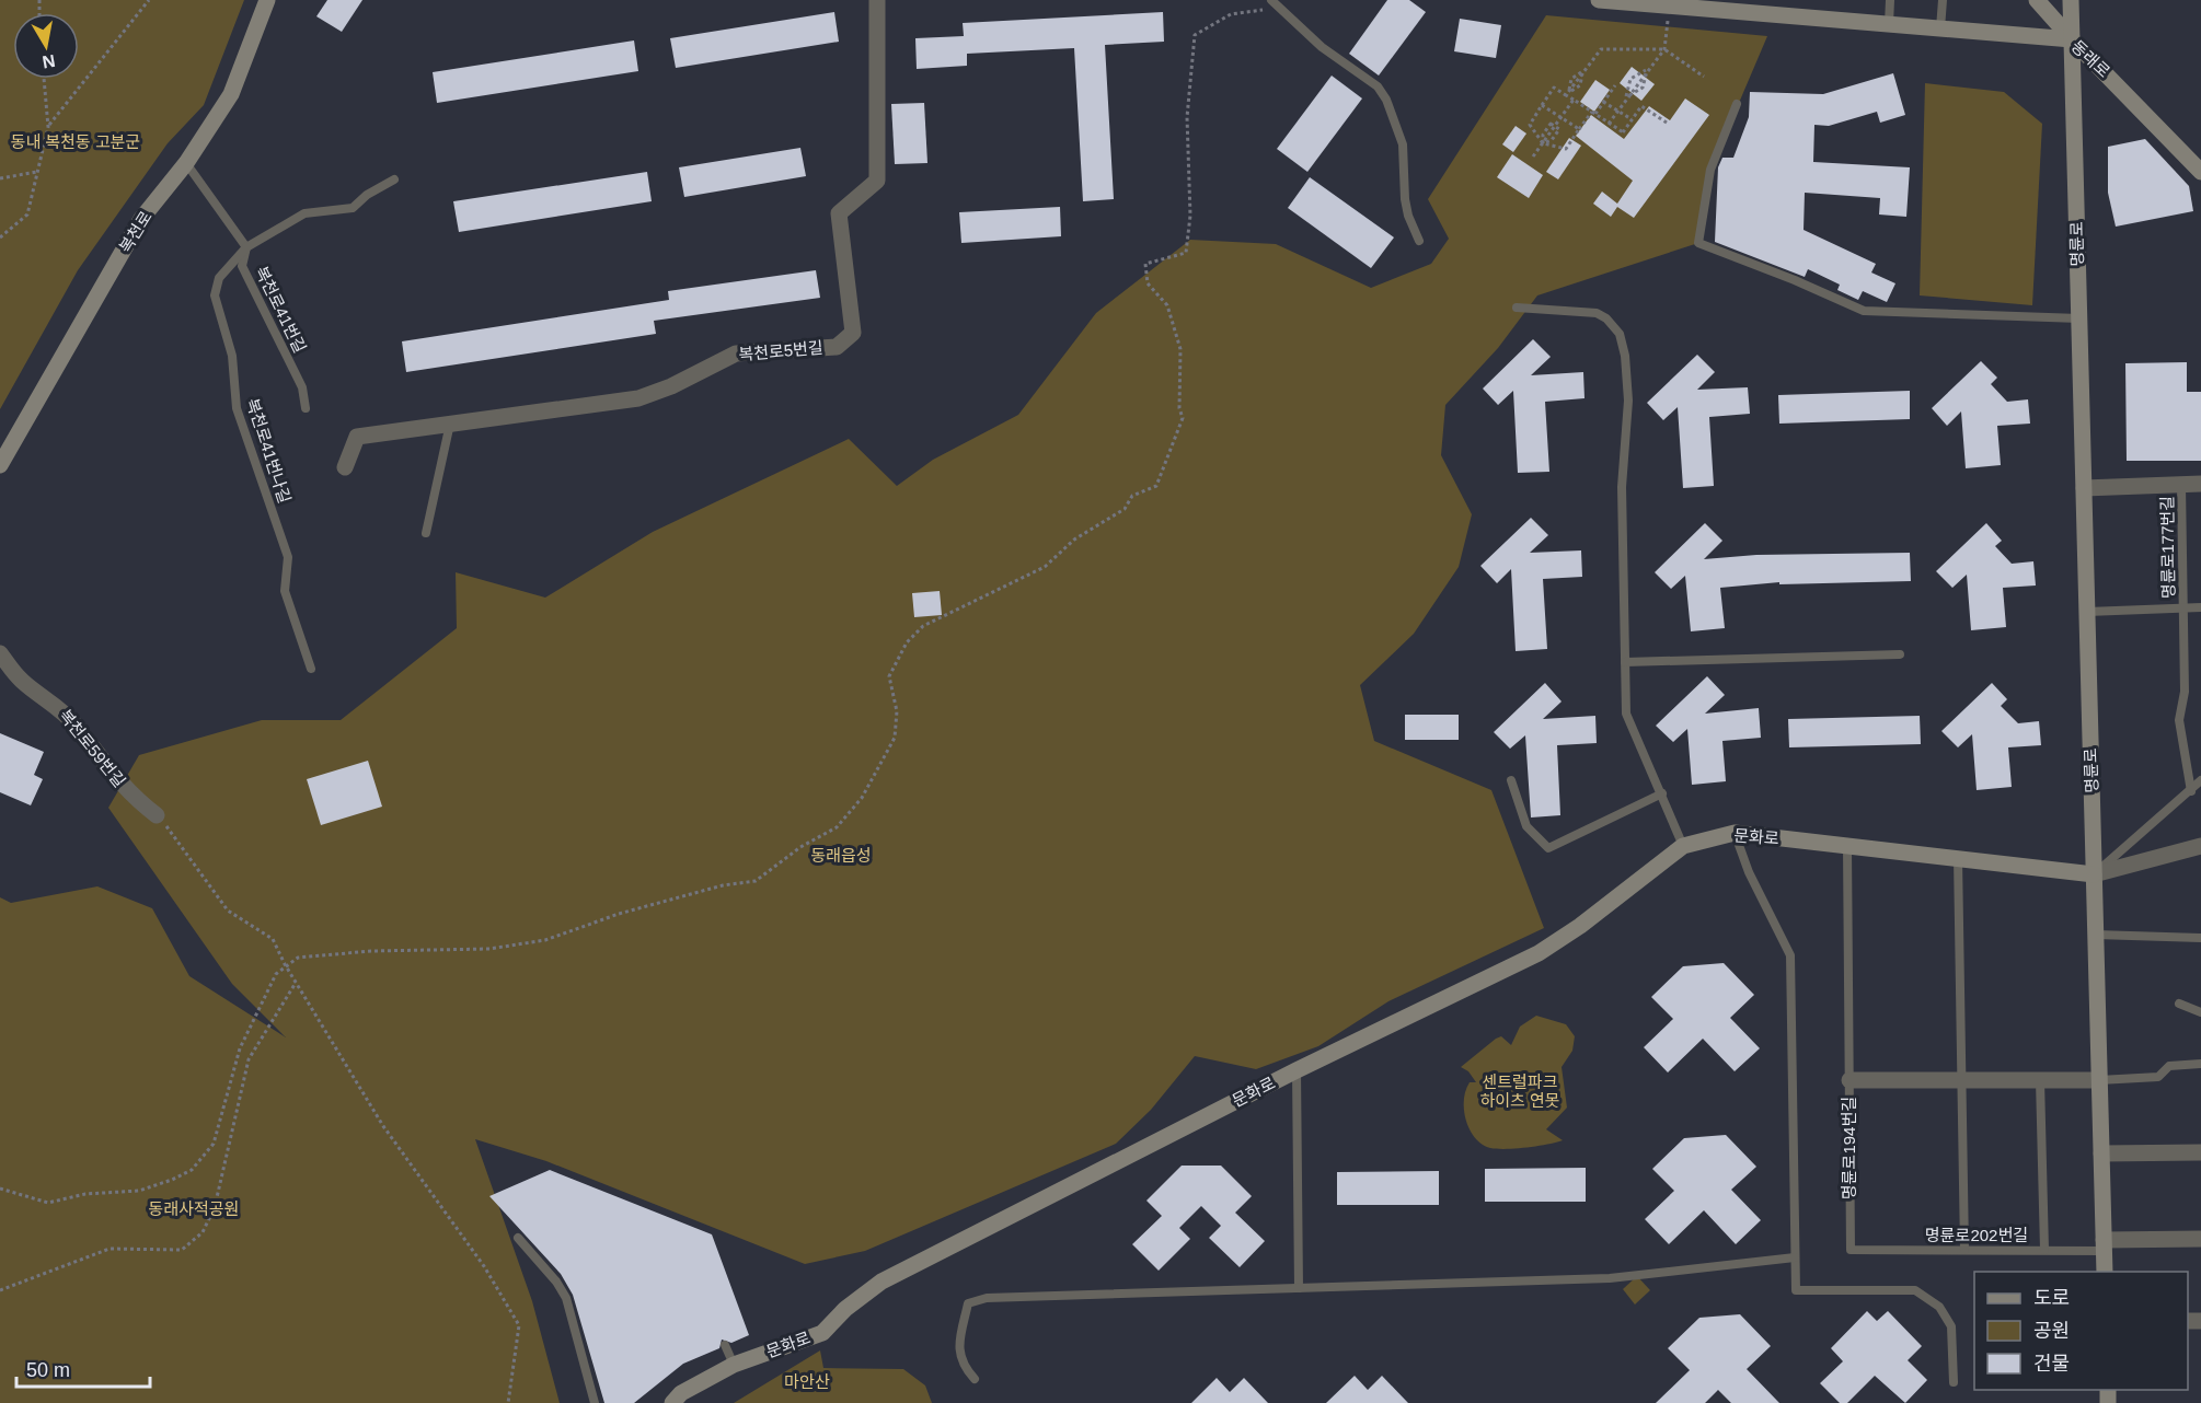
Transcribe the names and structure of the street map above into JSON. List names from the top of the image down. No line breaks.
{"streets":{"street":["동래로","복천로","명륜로","복천로5번길","복천로59번길","문화로","명륜로194번길"],"lane":["복천로41번길","복천로41번나길","명륜로177번길","명륜로202번길"]},"crossings":[["동래로","명륜로"],["복천로","복천로41번길"],["명륜로","명륜로177번길"],["명륜로","문화로"],["명륜로","명륜로194번길"],["명륜로","명륜로202번길"],["복천로41번길","복천로41번나길"],["명륜로194번길","명륜로202번길"]],"parks":["동내 복천동 고분군","동래읍성","센트럴파크 하이츠 연못","동래사적공원","마안산"],"legend":["도로","공원","건물"],"scale_bar":"50 m","north":"bottom"}
